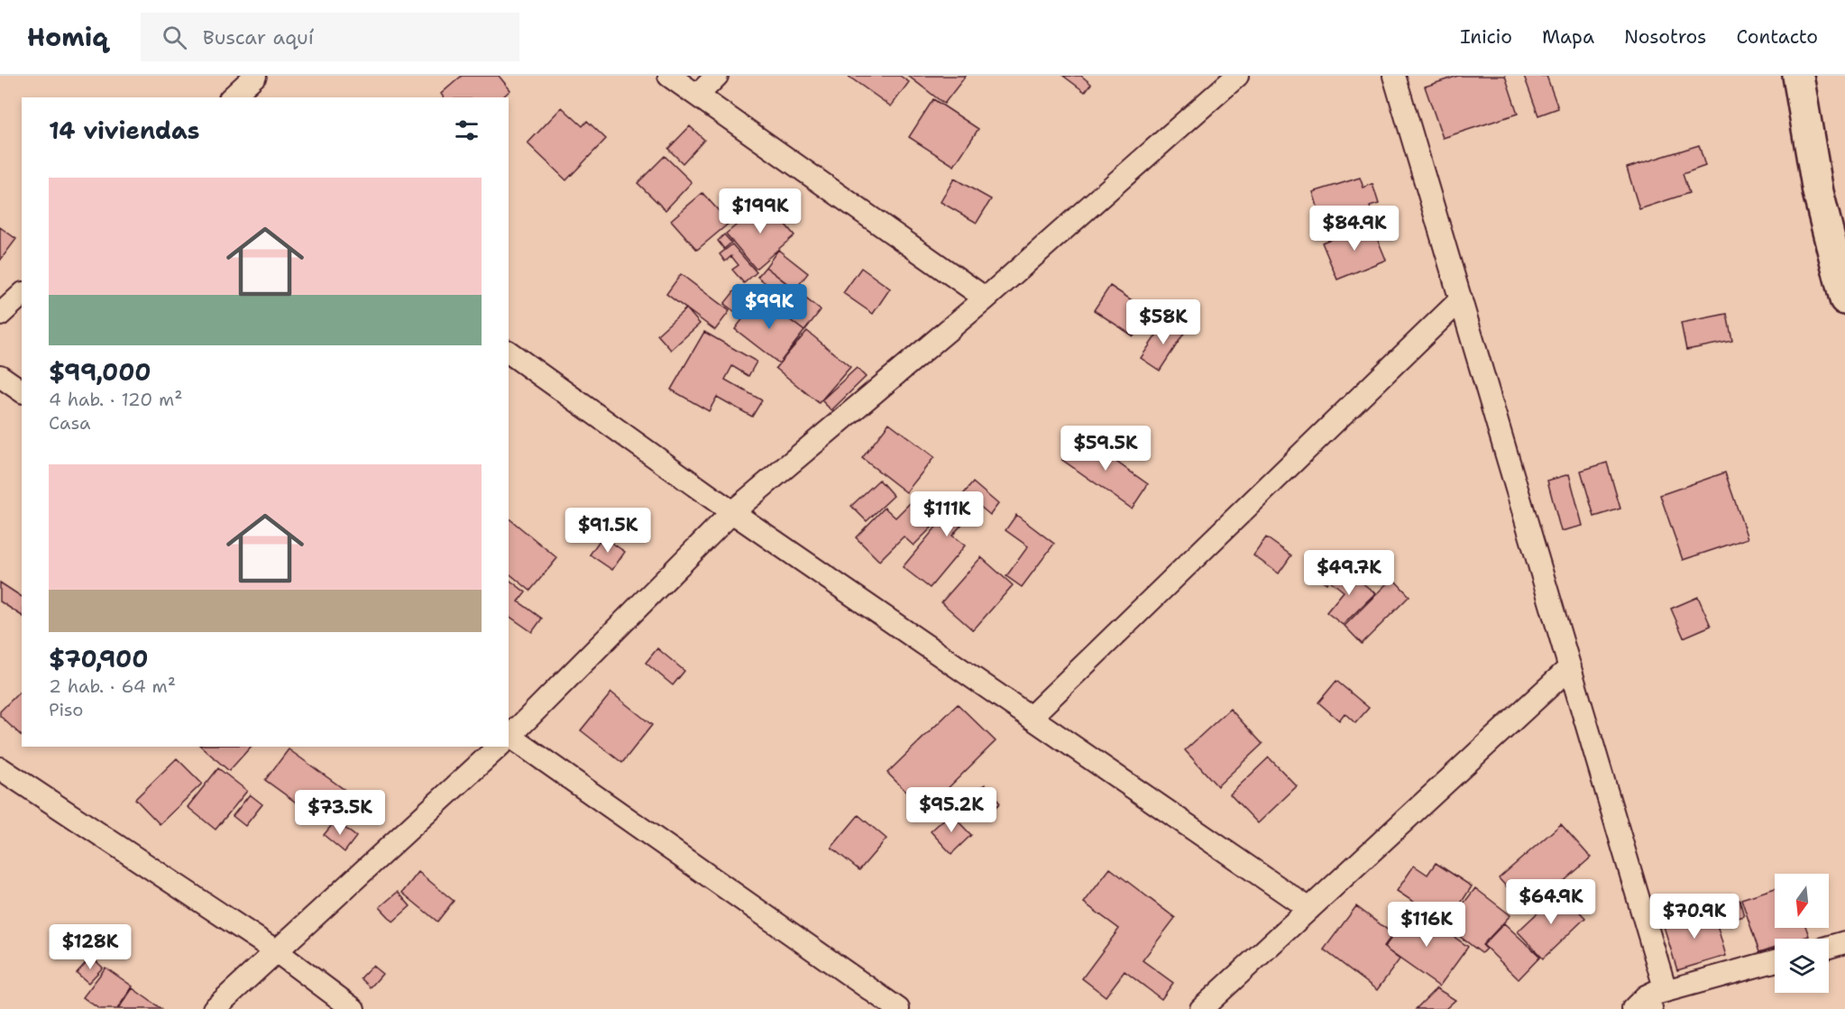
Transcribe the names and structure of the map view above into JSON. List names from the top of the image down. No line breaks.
{"north":"bottom","page":{"header":"Homiq","search":"Buscar aquí","nav":["Inicio","Mapa","Nosotros","Contacto"],"heading":"14 viviendas","list":[{"name":"$99,000","note":"4 hab. · 120 m² · Casa"},{"name":"$70,900","note":"2 hab. · 64 m² · Piso"}],"price":["$199K","$84.9K","$99K","$58K","$59.5K","$111K","$91.5K","$49.7K","$95.2K","$73.5K","$64.9K","$70.9K","$116K","$128K"]}}
